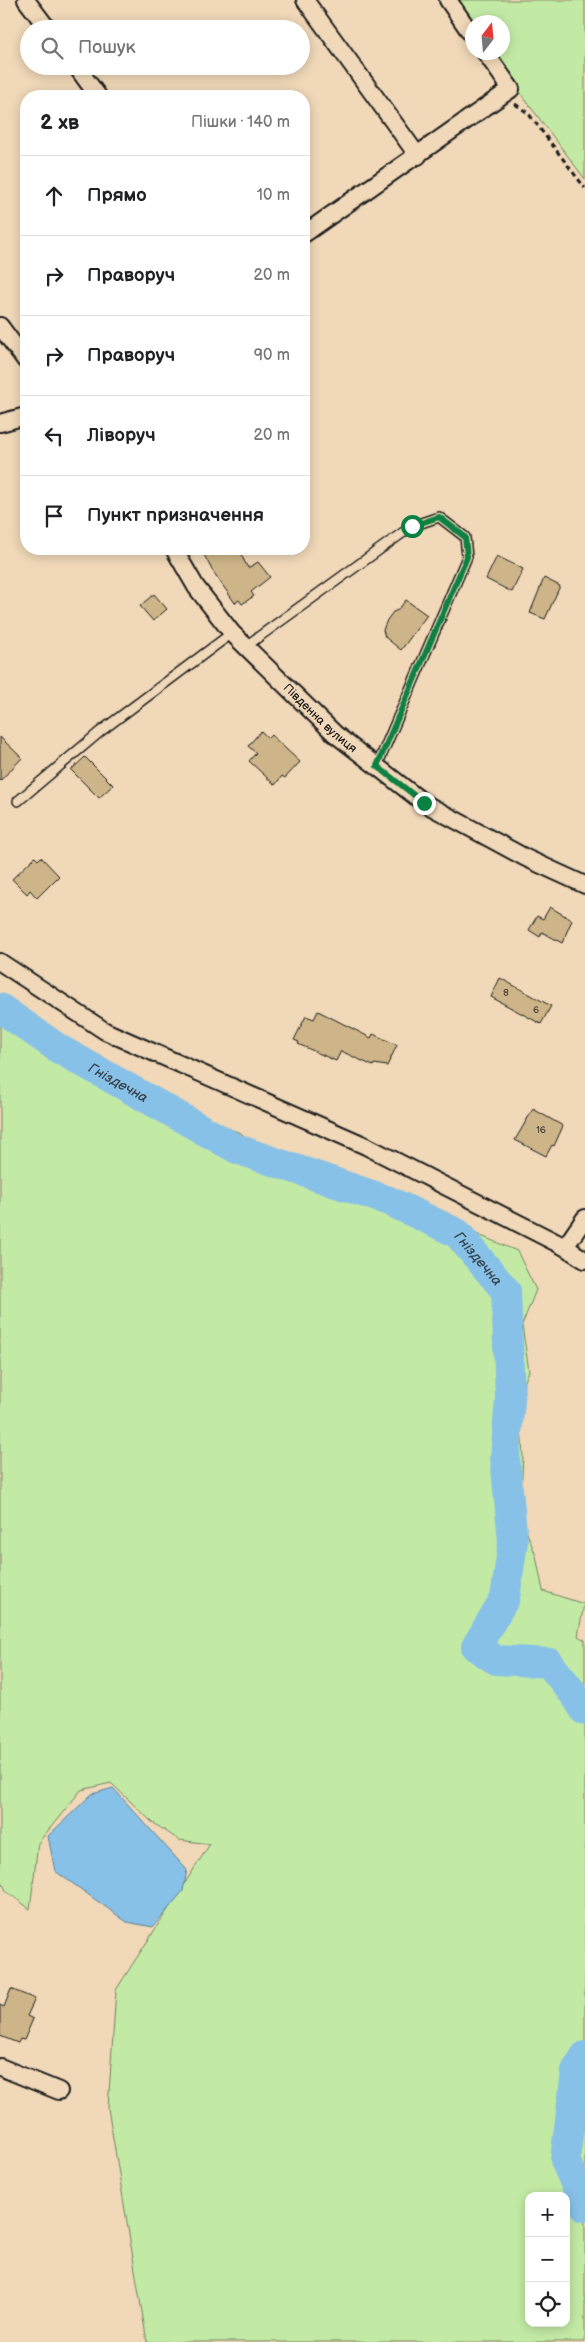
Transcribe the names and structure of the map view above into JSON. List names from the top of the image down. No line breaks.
{"streets":{"street":["Південна вулиця"]},"water":["Гніздечна"],"house_numbers":["8","6","16"],"north":"top","page":{"search":"Пошук","heading":["2 хв","Пішки · 140 m"],"list":[["Прямо","10 m"],["Праворуч","20 m"],["Праворуч","90 m"],["Ліворуч","20 m"],"Пункт призначення"],"map_buttons":["+","−"]}}
